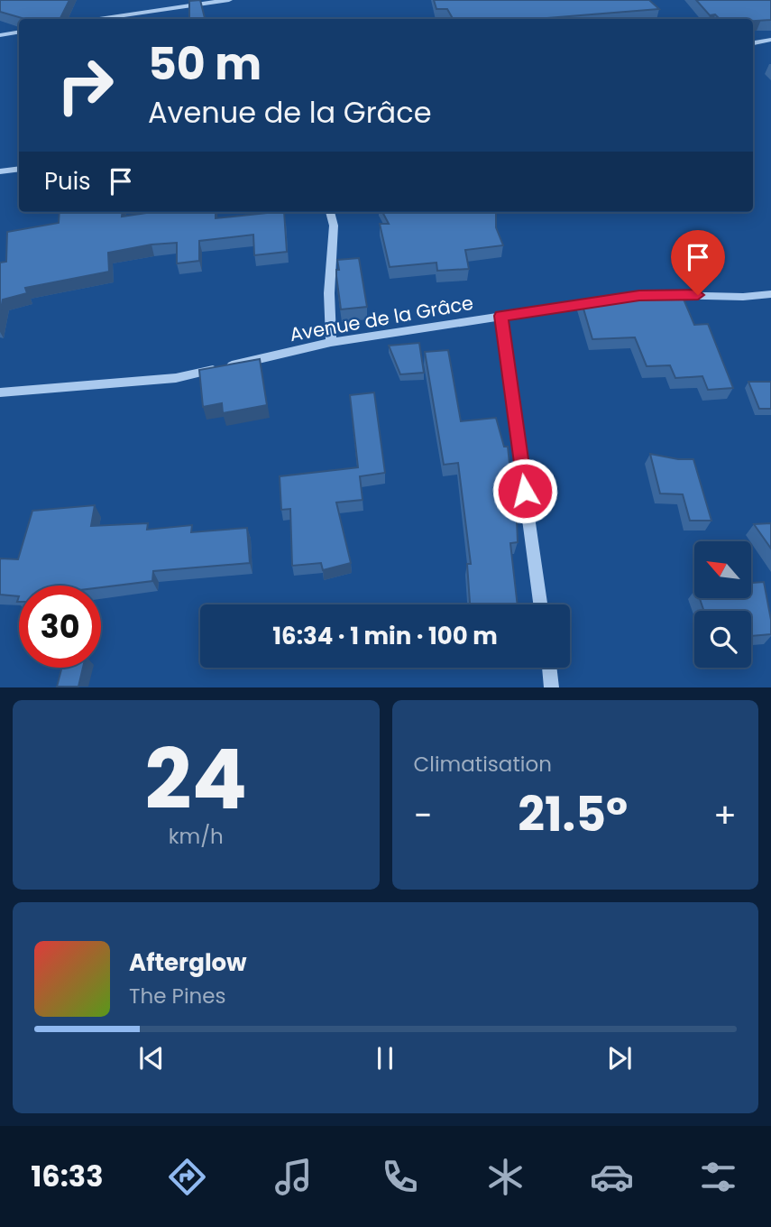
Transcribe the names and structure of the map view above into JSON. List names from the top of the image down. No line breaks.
{"streets":{"street":["Avenue de la Grâce"]},"north":"top left","page":{"turn":["50 m","Avenue de la Grâce"],"then":"Puis","limit":"30","trip":"16:34 · 1 min · 100 m","tile":[["24","km/h"],"Climatisation"],"heat":["−","21.5°","+"],"song":["Afterglow","The Pines"],"tabs":"16:33"}}
